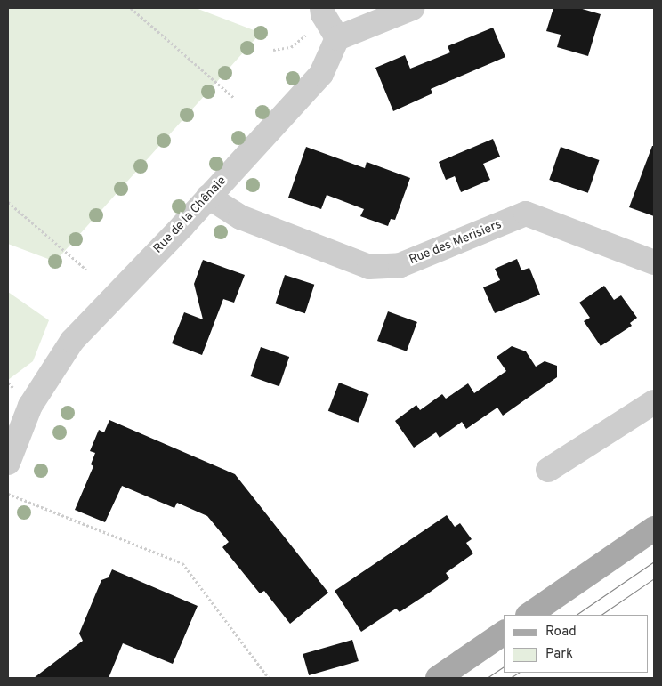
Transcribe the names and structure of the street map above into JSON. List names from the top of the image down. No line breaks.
{"streets":{"street":["Rue de la Chênaie","Rue des Merisiers"]},"crossings":[["Rue de la Chênaie","Rue des Merisiers"]],"legend":["Road","Park"]}
